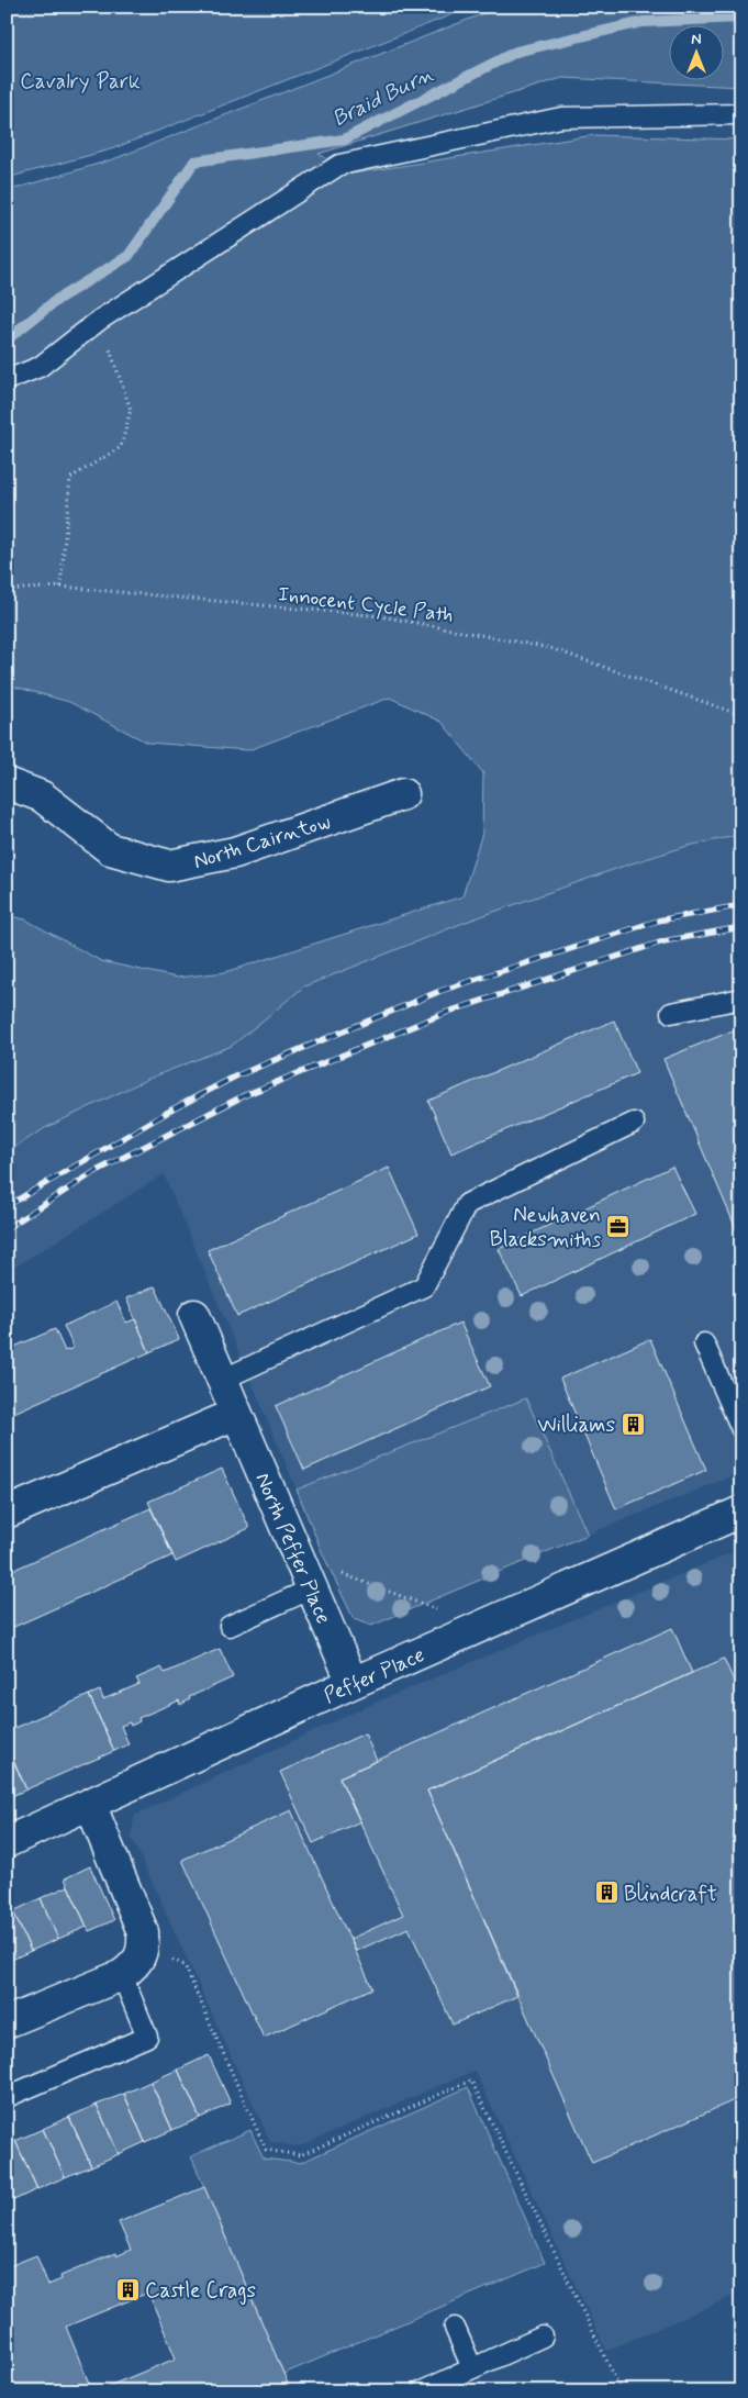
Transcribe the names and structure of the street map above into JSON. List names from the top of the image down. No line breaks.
{"streets":{"street":["North Cairntow","North Peffer Place","Peffer Place"],"path":["Innocent Cycle Path"]},"crossings":[["North Peffer Place","Peffer Place"]],"water":["Braid Burn"],"parks":["Cavalry Park"],"places":{"office":["Newhaven Blacksmiths"],"building":["Williams","Blindcraft","Castle Crags"]},"north":"top"}
